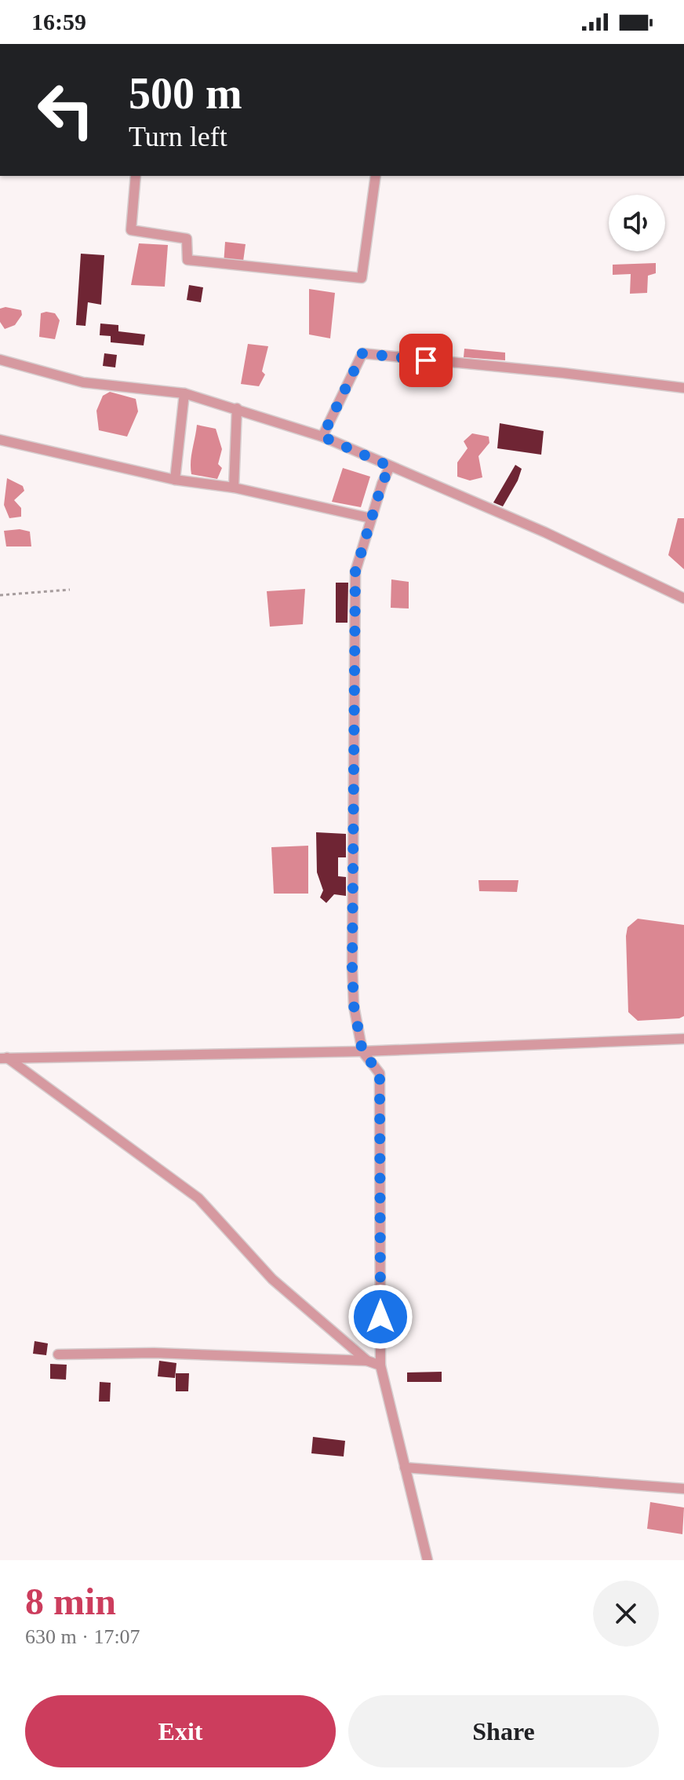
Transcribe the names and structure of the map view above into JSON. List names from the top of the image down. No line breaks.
{"page":{"status":"16:59","turn":["500 m","Turn left"],"heading":["8 min","630 m · 17:07"],"buttons":["Exit","Share"]}}
